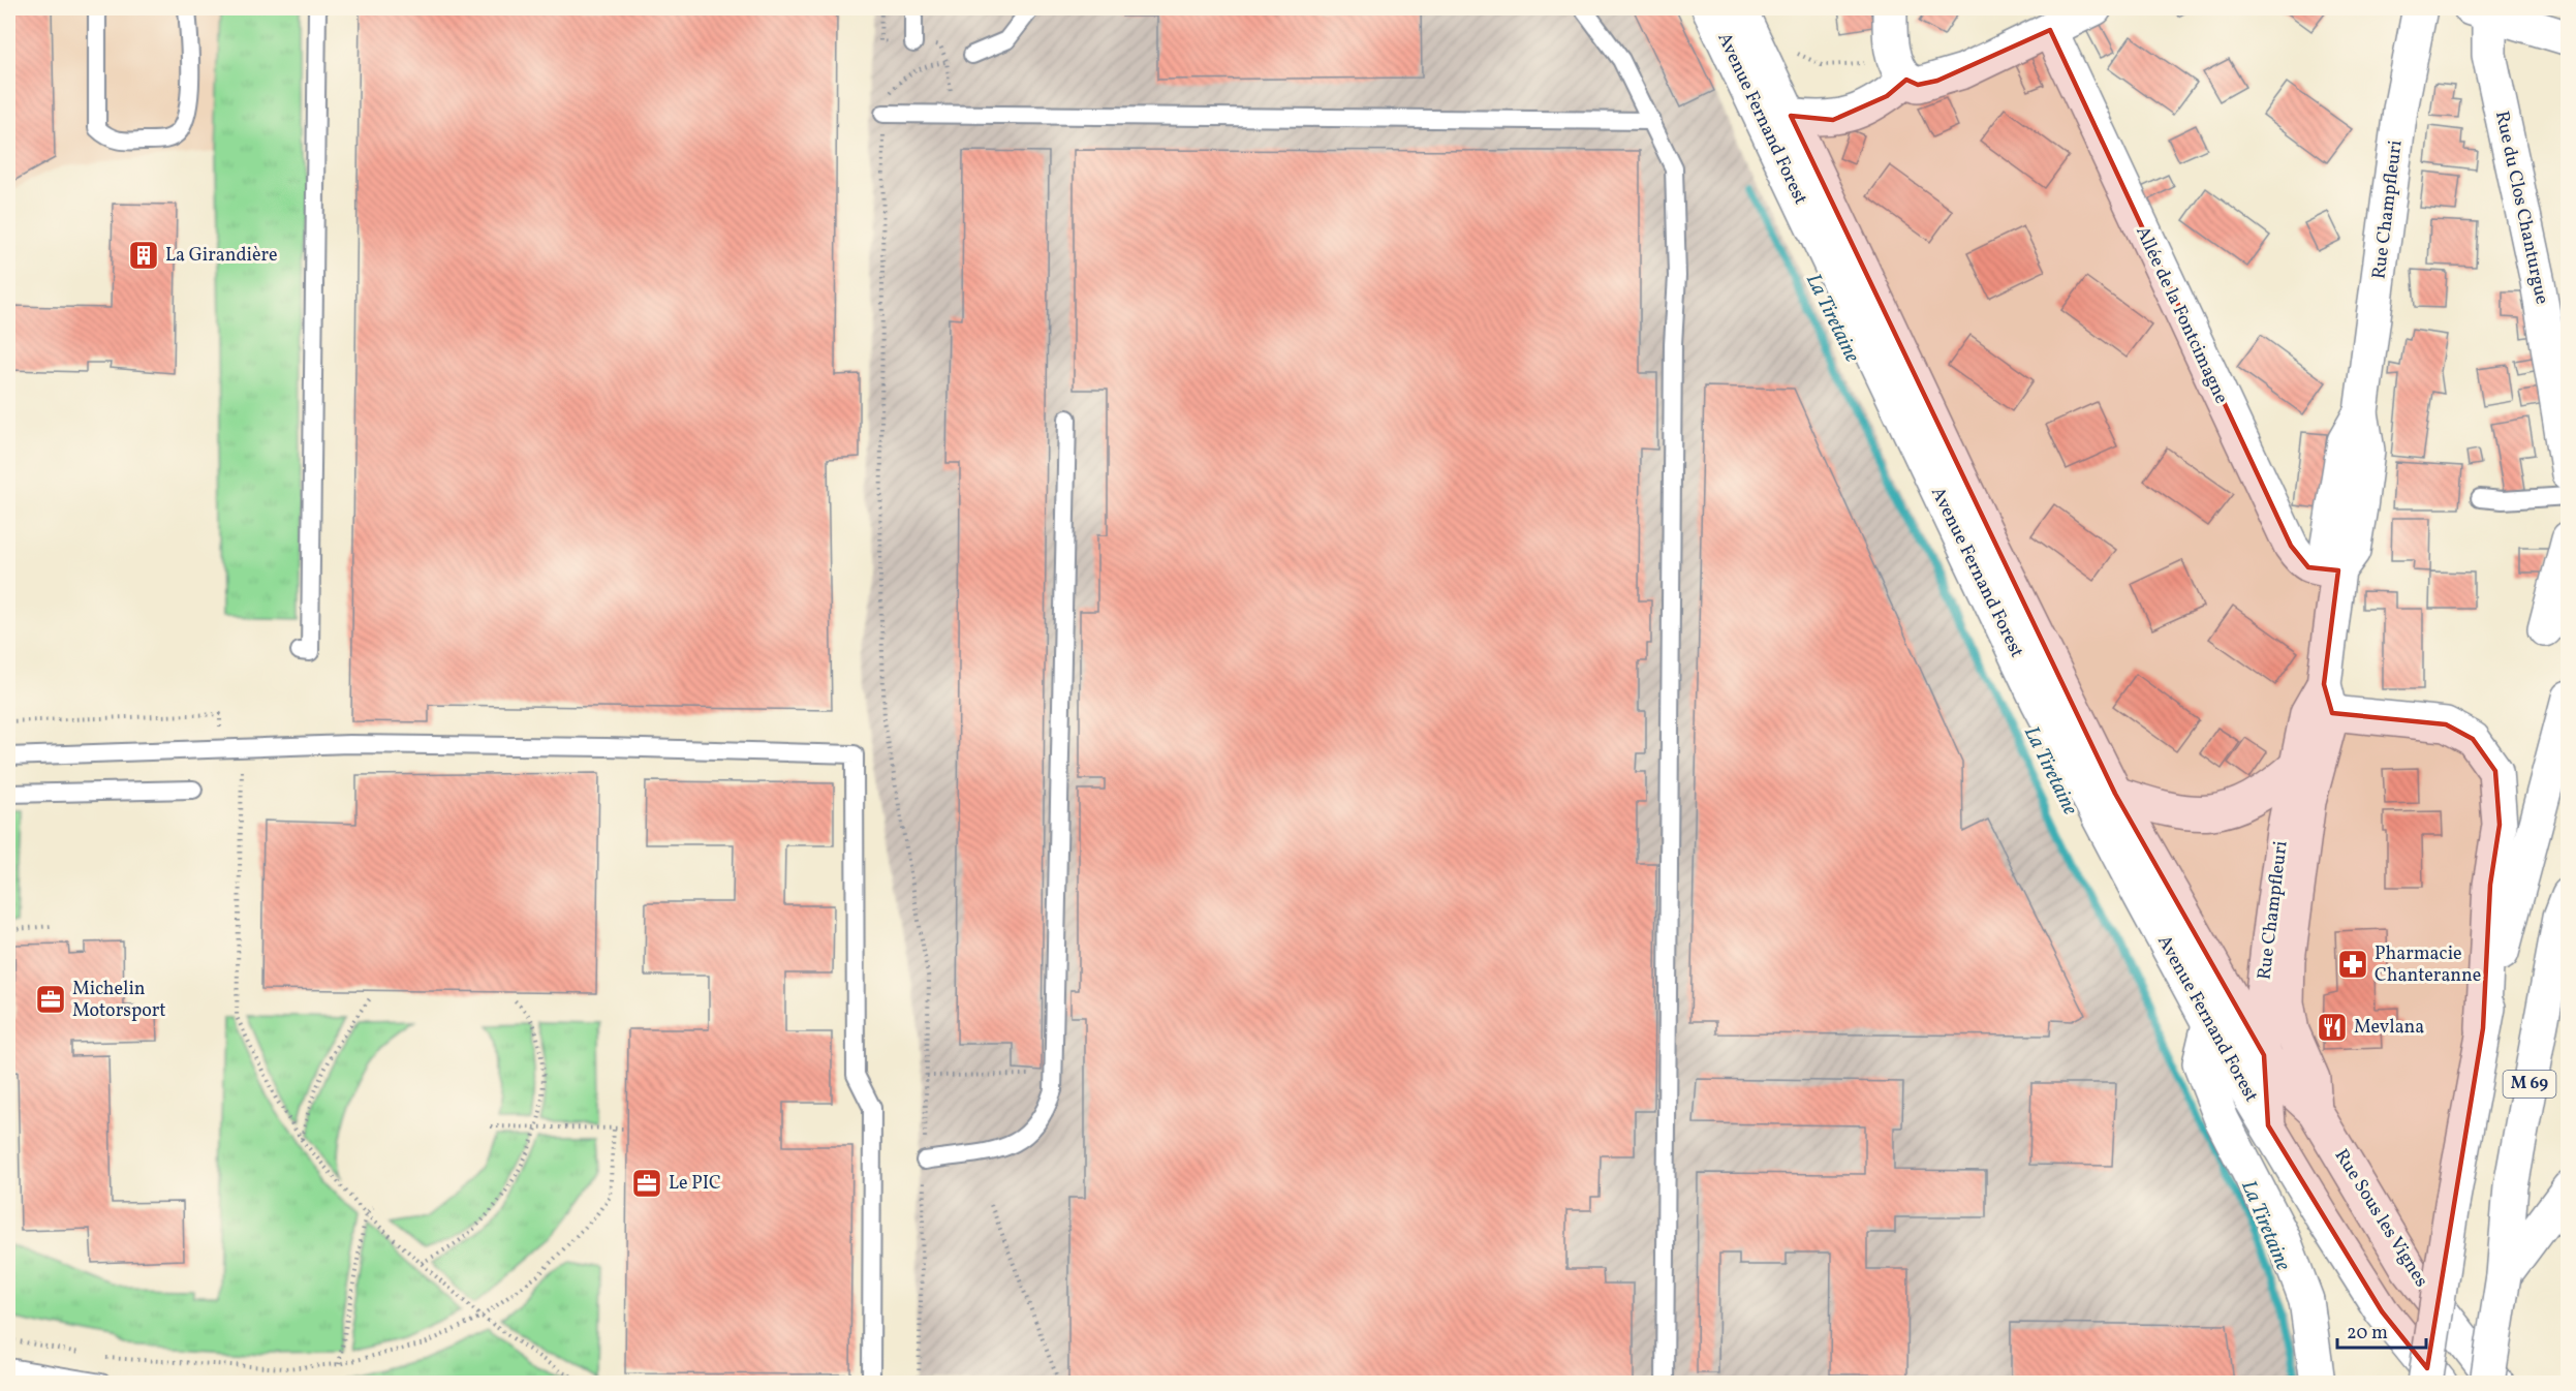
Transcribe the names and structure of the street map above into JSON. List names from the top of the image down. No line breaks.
{"streets":{"main road":["Avenue Fernand Forest","Rue du Clos Chanturgue","Rue Champfleuri","Allée de la Fontcimagne","M 69","Rue Sous les Vignes"]},"crossings":[["Avenue Fernand Forest","Rue Champfleuri"],["Avenue Fernand Forest","Rue Sous les Vignes"],["Rue Champfleuri","Allée de la Fontcimagne"],["Rue Champfleuri","Rue Sous les Vignes"]],"water":["La Tiretaine"],"places":{"building":["La Girandière"],"pharmacy":["Pharmacie Chanteranne"],"office":["Michelin Motorsport","Le PIC"],"restaurant":["Mevlana"]},"scale_bar":"20 m"}
